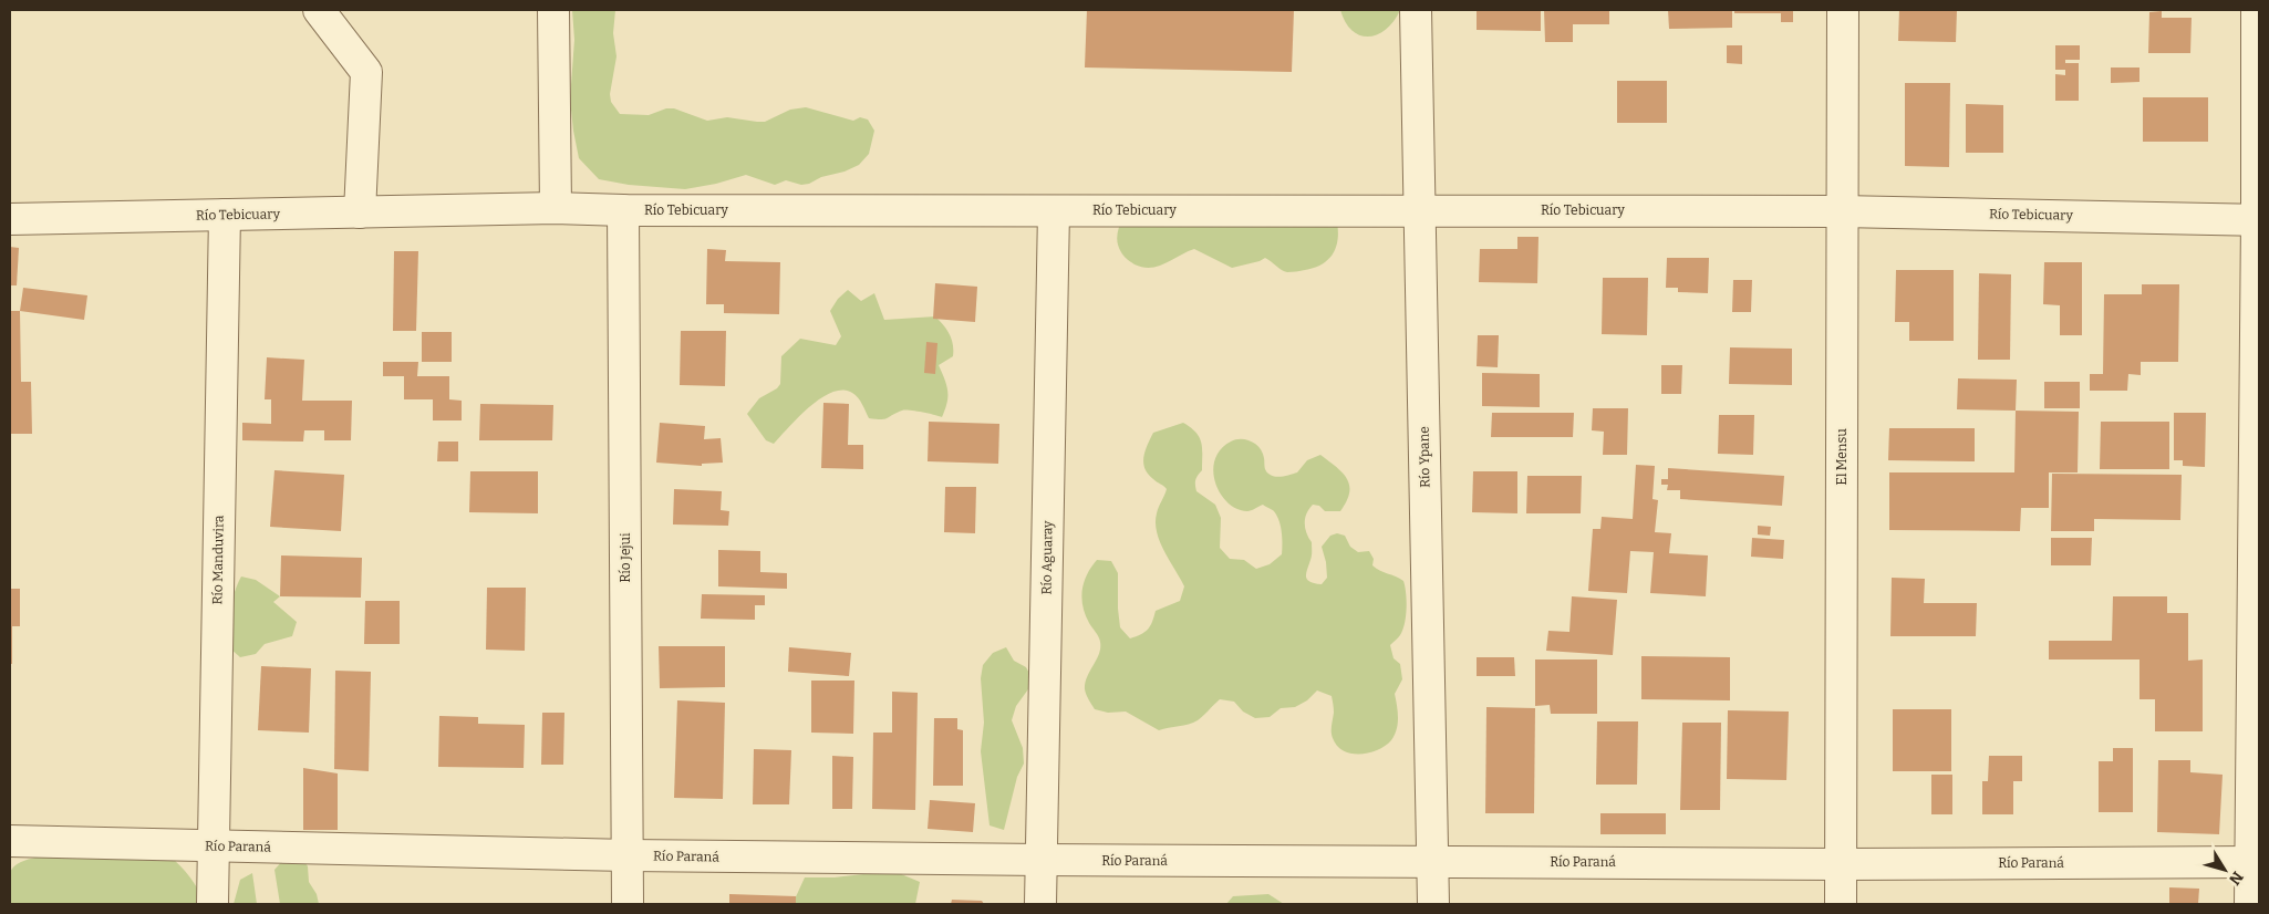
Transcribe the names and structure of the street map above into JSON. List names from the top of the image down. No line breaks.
{"streets":{"street":["Río Tebicuary","Río Ypane","El Mensu","Río Jejui","Río Aguaray","Río Manduvira","Río Paraná"]},"crossings":[["Río Tebicuary","Río Ypane"],["Río Tebicuary","El Mensu"],["Río Tebicuary","Río Jejui"],["Río Tebicuary","Río Aguaray"],["Río Tebicuary","Río Manduvira"],["Río Ypane","Río Paraná"],["El Mensu","Río Paraná"],["Río Jejui","Río Paraná"],["Río Aguaray","Río Paraná"],["Río Manduvira","Río Paraná"]],"north":"bottom right"}
